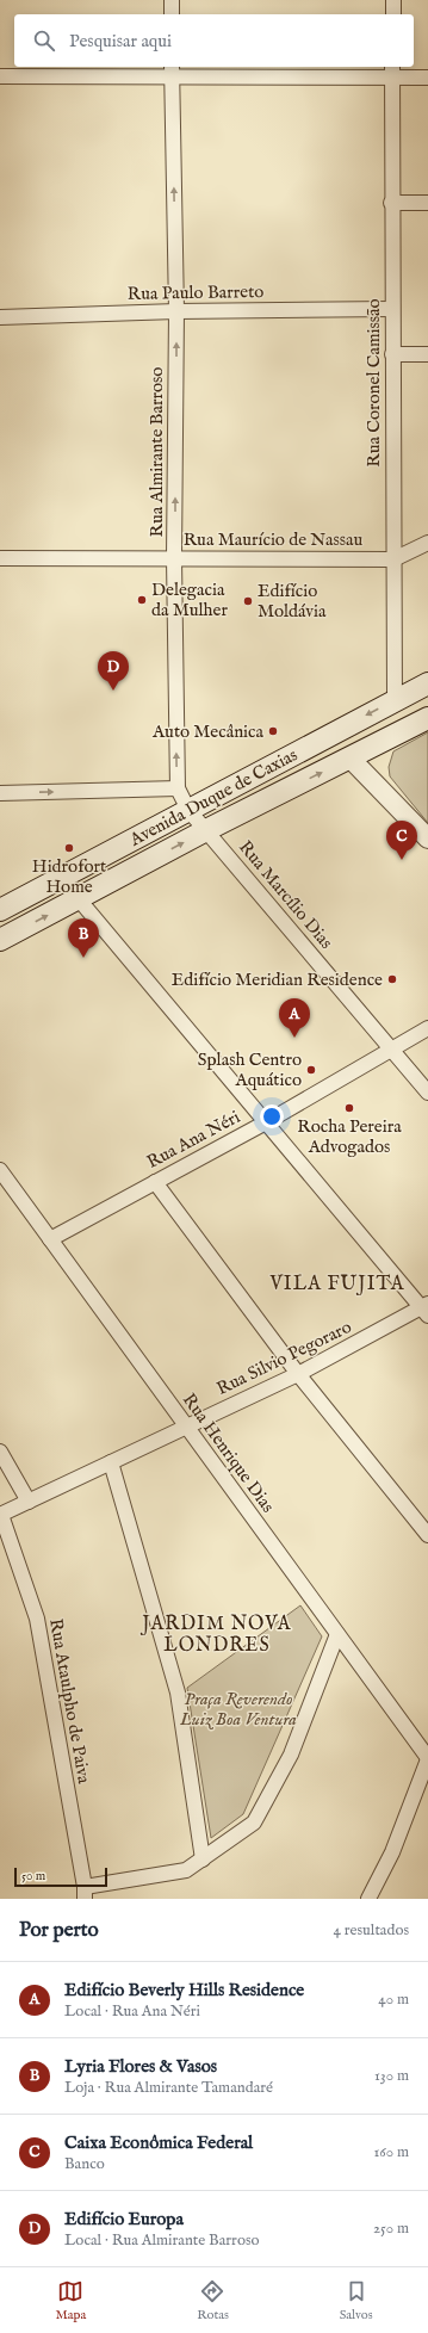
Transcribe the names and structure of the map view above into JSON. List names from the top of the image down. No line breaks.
{"streets":{"main road":["Avenida Duque de Caxias"],"street":["Rua Paulo Barreto","Rua Coronel Camissão","Rua Almirante Barroso","Rua Maurício de Nassau","Rua Marcílio Dias","Rua Ana Néri","Rua Silvio Pegoraro","Rua Henrique Dias","Rua Ataulpho de Paiva"]},"crossings":[["Rua Paulo Barreto","Rua Coronel Camissão"],["Rua Paulo Barreto","Rua Almirante Barroso"],["Rua Coronel Camissão","Rua Maurício de Nassau"],["Rua Coronel Camissão","Avenida Duque de Caxias"],["Rua Almirante Barroso","Rua Maurício de Nassau"],["Rua Almirante Barroso","Avenida Duque de Caxias"],["Rua Almirante Barroso","Rua Marcílio Dias"],["Avenida Duque de Caxias","Rua Marcílio Dias"],["Rua Marcílio Dias","Rua Ana Néri"],["Rua Ana Néri","Rua Henrique Dias"],["Rua Silvio Pegoraro","Rua Henrique Dias"],["Rua Silvio Pegoraro","Rua Ataulpho de Paiva"]],"one_way":["Rua Almirante Barroso"],"districts":["VILA FUJITA","JARDIM NOVA LONDRES"],"parks":["Praça Reverendo Luiz Boa Ventura"],"places":["Delegacia da Mulher","Edifício Moldávia","Auto Mecânica","Hidrofort Home","Edifício Meridian Residence","Splash Centro Aquático","Rocha Pereira Advogados"],"scale_bar":"50 m","page":{"search":"Pesquisar aqui","pins":["D","C","B","A"],"scale":"50 m","heading":["Por perto","4 resultados"],"list":[{"mark":"A","name":"Edifício Beverly Hills Residence","note":"Local · Rua Ana Néri","value":"40 m"},{"mark":"B","name":"Lyria Flores & Vasos","note":"Loja · Rua Almirante Tamandaré","value":"130 m"},{"mark":"C","name":"Caixa Econômica Federal","note":"Banco","value":"160 m"},{"mark":"D","name":"Edifício Europa","note":"Local · Rua Almirante Barroso","value":"250 m"}],"nav":["Mapa","Rotas","Salvos"]}}
